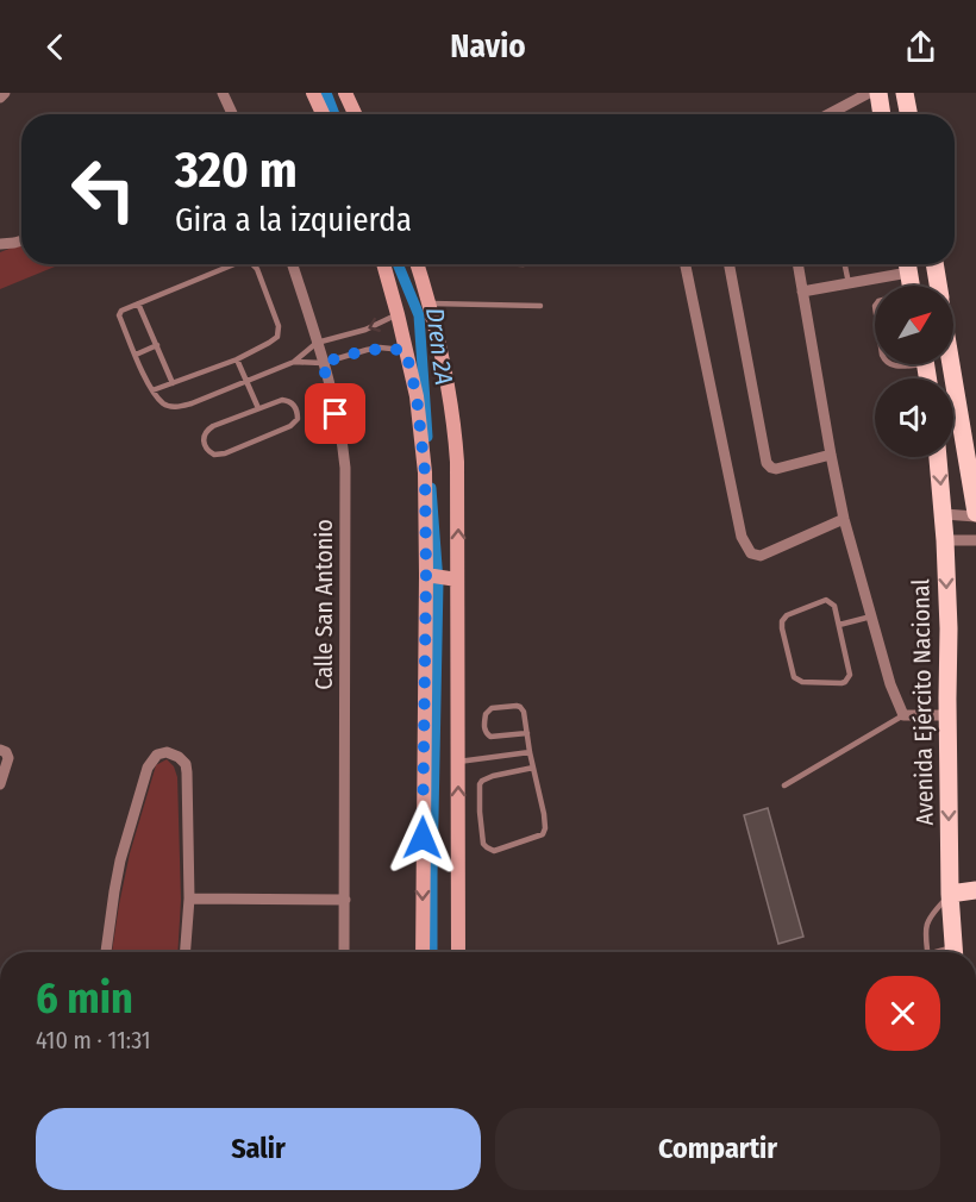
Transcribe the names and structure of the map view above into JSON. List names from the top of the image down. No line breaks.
{"streets":{"main road":["Avenida Ejército Nacional"],"street":["Calle San Antonio"]},"one_way":["Avenida Ejército Nacional"],"water":["Dren 2A"],"north":"top right","page":{"header":"Navio","turn":["320 m","Gira a la izquierda"],"heading":["6 min","410 m · 11:31"],"buttons":["Salir","Compartir"]}}
